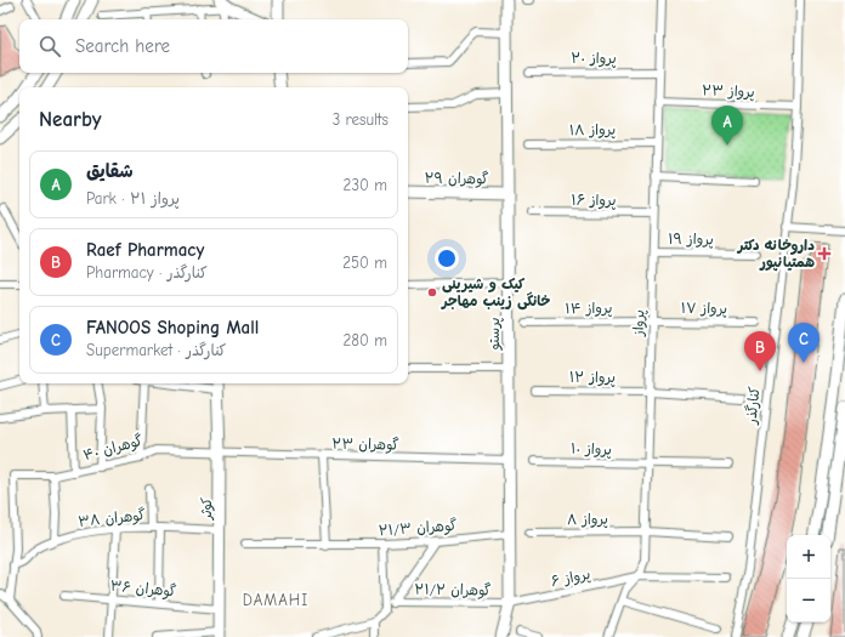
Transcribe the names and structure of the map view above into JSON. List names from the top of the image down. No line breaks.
{"streets":{"street":["پرواز ۲۰","پرواز ۲۳","پرواز ۱۸","گوهران ۲۹","پرواز ۱۶","پرواز ۱۹","پرواز ۱۴","پرواز ۱۷","پرواز","پرستو","پرواز ۱۲","کنارگذر","گوهران ۲۳","گوهران ۴۰","پرواز ۱۰","کوثر","گوهران ۳۸","پرواز ۸","گوهران ۲۱/۳","پرواز ۶","گوهران ۳۶","گوهران ۲۱/۲"]},"crossings":[["پرواز ۲۰","پرواز"],["پرواز ۲۳","پرواز"],["پرواز ۲۳","کنارگذر"],["پرواز ۱۸","پرواز"],["گوهران ۲۹","پرستو"],["پرواز ۱۶","پرواز"],["پرواز ۱۹","پرواز"],["پرواز ۱۴","پرواز ۱۷"],["پرواز ۱۴","پرواز"],["پرواز ۱۷","پرواز"],["پرواز","پرواز ۱۲"],["پرواز","پرواز ۱۰"],["پرواز","پرواز ۸"],["پرواز","پرواز ۶"],["پرستو","گوهران ۲۳"],["پرستو","گوهران ۲۱/۳"],["پرستو","پرواز ۶"],["پرستو","گوهران ۲۱/۲"],["گوهران ۲۳","گوهران ۴۰"],["گوهران ۲۳","کوثر"],["گوهران ۴۰","کوثر"],["گوهران ۴۰","گوهران ۳۸"],["کوثر","گوهران ۳۸"],["کوثر","گوهران ۳۶"],["پرواز ۶","گوهران ۲۱/۲"]],"districts":["DAMAHI"],"places":{"health":["داروخانه دکتر همتیانپور"],"other":["کیک و شیرینی خانگی زینب مهاجر"]},"page":{"search":"Search here","heading":["Nearby","3 results"],"pins":["A","C","B"],"list":[{"mark":"A","name":"شقایق","note":"Park · پرواز ۲۱","value":"230 m"},{"mark":"B","name":"Raef Pharmacy","note":"Pharmacy · کنارگذر","value":"250 m"},{"mark":"C","name":"FANOOS Shoping Mall","note":"Supermarket · کنارگذر","value":"280 m"}],"map_buttons":["+","−"]}}
